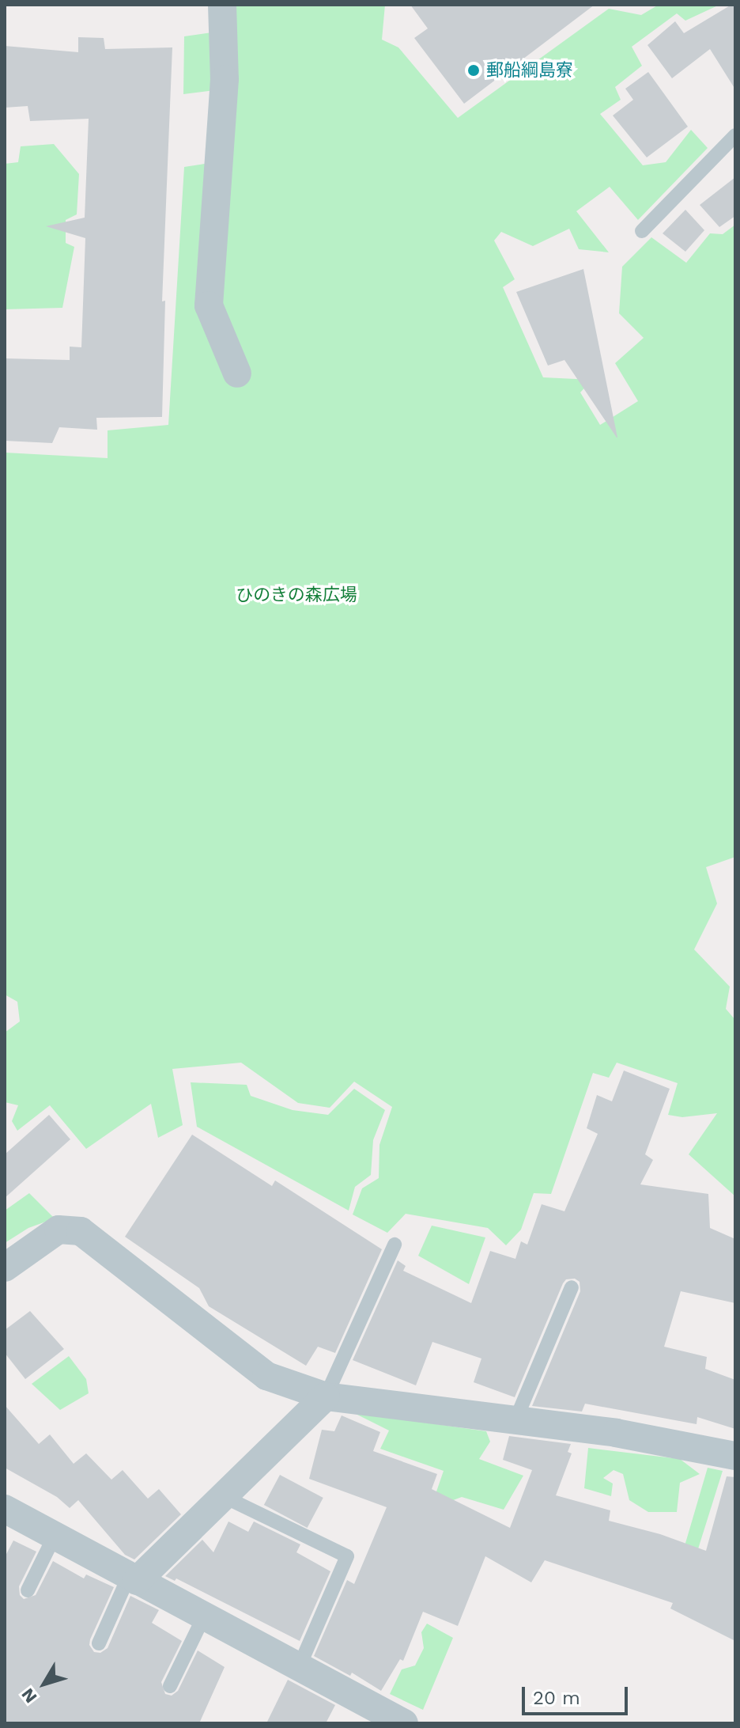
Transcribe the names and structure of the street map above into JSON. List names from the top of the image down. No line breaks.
{"parks":["ひのきの森広場"],"places":["郵船綱島寮"],"scale_bar":"20 m","north":"bottom left"}
